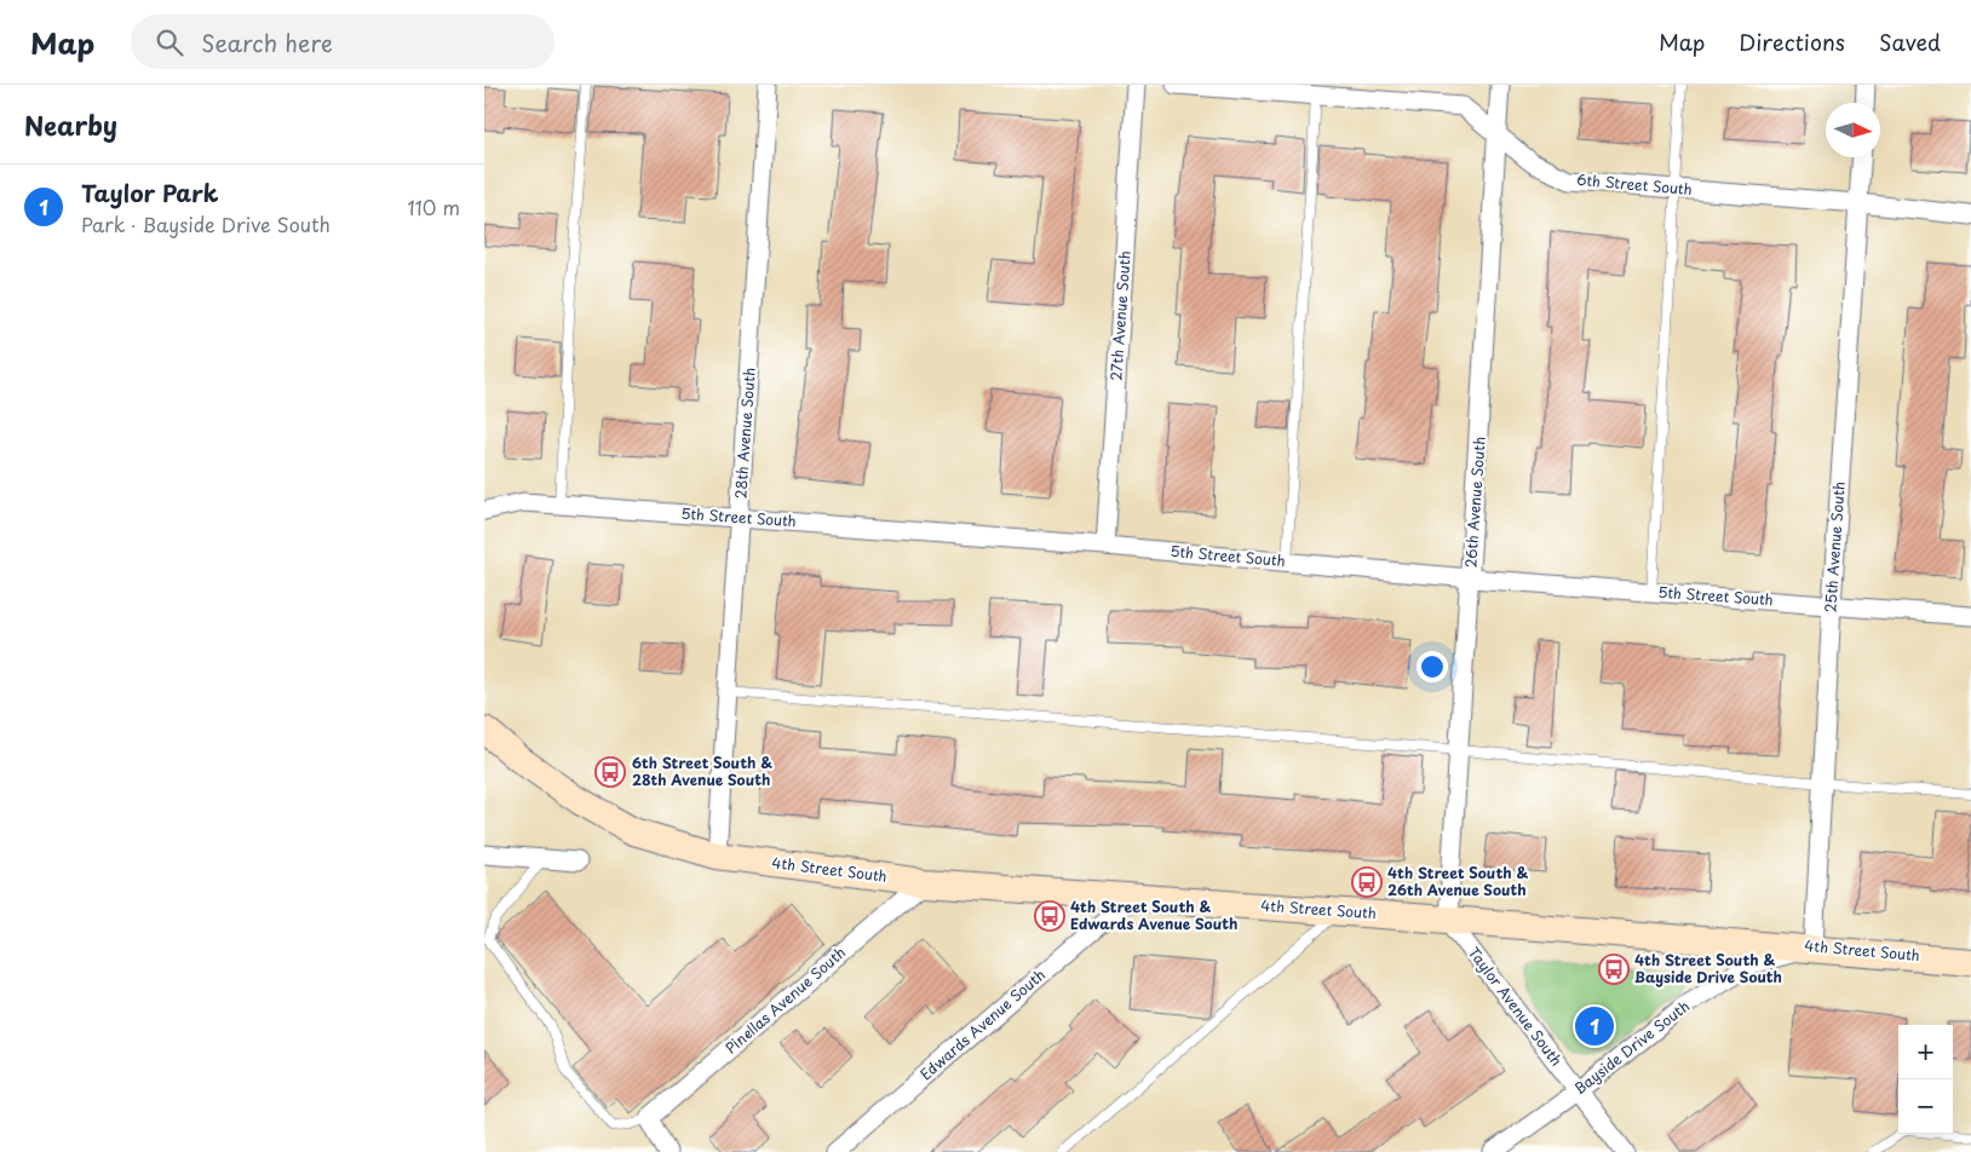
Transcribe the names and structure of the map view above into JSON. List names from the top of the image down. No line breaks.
{"streets":{"street":["6th Street South","27th Avenue South","28th Avenue South","26th Avenue South","5th Street South","25th Avenue South","4th Street South","Pinellas Avenue South","Taylor Avenue South","Edwards Avenue South","Bayside Drive South"]},"crossings":[["6th Street South","26th Avenue South"],["6th Street South","25th Avenue South"],["27th Avenue South","5th Street South"],["28th Avenue South","5th Street South"],["28th Avenue South","4th Street South"],["26th Avenue South","5th Street South"],["26th Avenue South","4th Street South"],["26th Avenue South","Taylor Avenue South"],["5th Street South","25th Avenue South"],["25th Avenue South","4th Street South"],["25th Avenue South","Bayside Drive South"],["4th Street South","Pinellas Avenue South"],["4th Street South","Taylor Avenue South"],["4th Street South","Edwards Avenue South"],["4th Street South","Bayside Drive South"],["Taylor Avenue South","Bayside Drive South"]],"places":{"bus stop":["6th Street South & 28th Avenue South","4th Street South & 26th Avenue South","4th Street South & Edwards Avenue South","4th Street South & Bayside Drive South"]},"north":"right","page":{"header":"Map","search":"Search here","nav":["Map","Directions","Saved"],"heading":"Nearby","list":[{"mark":"1","name":"Taylor Park","note":"Park · Bayside Drive South","value":"110 m"}],"pins":"1","map_buttons":["+","−"]}}
